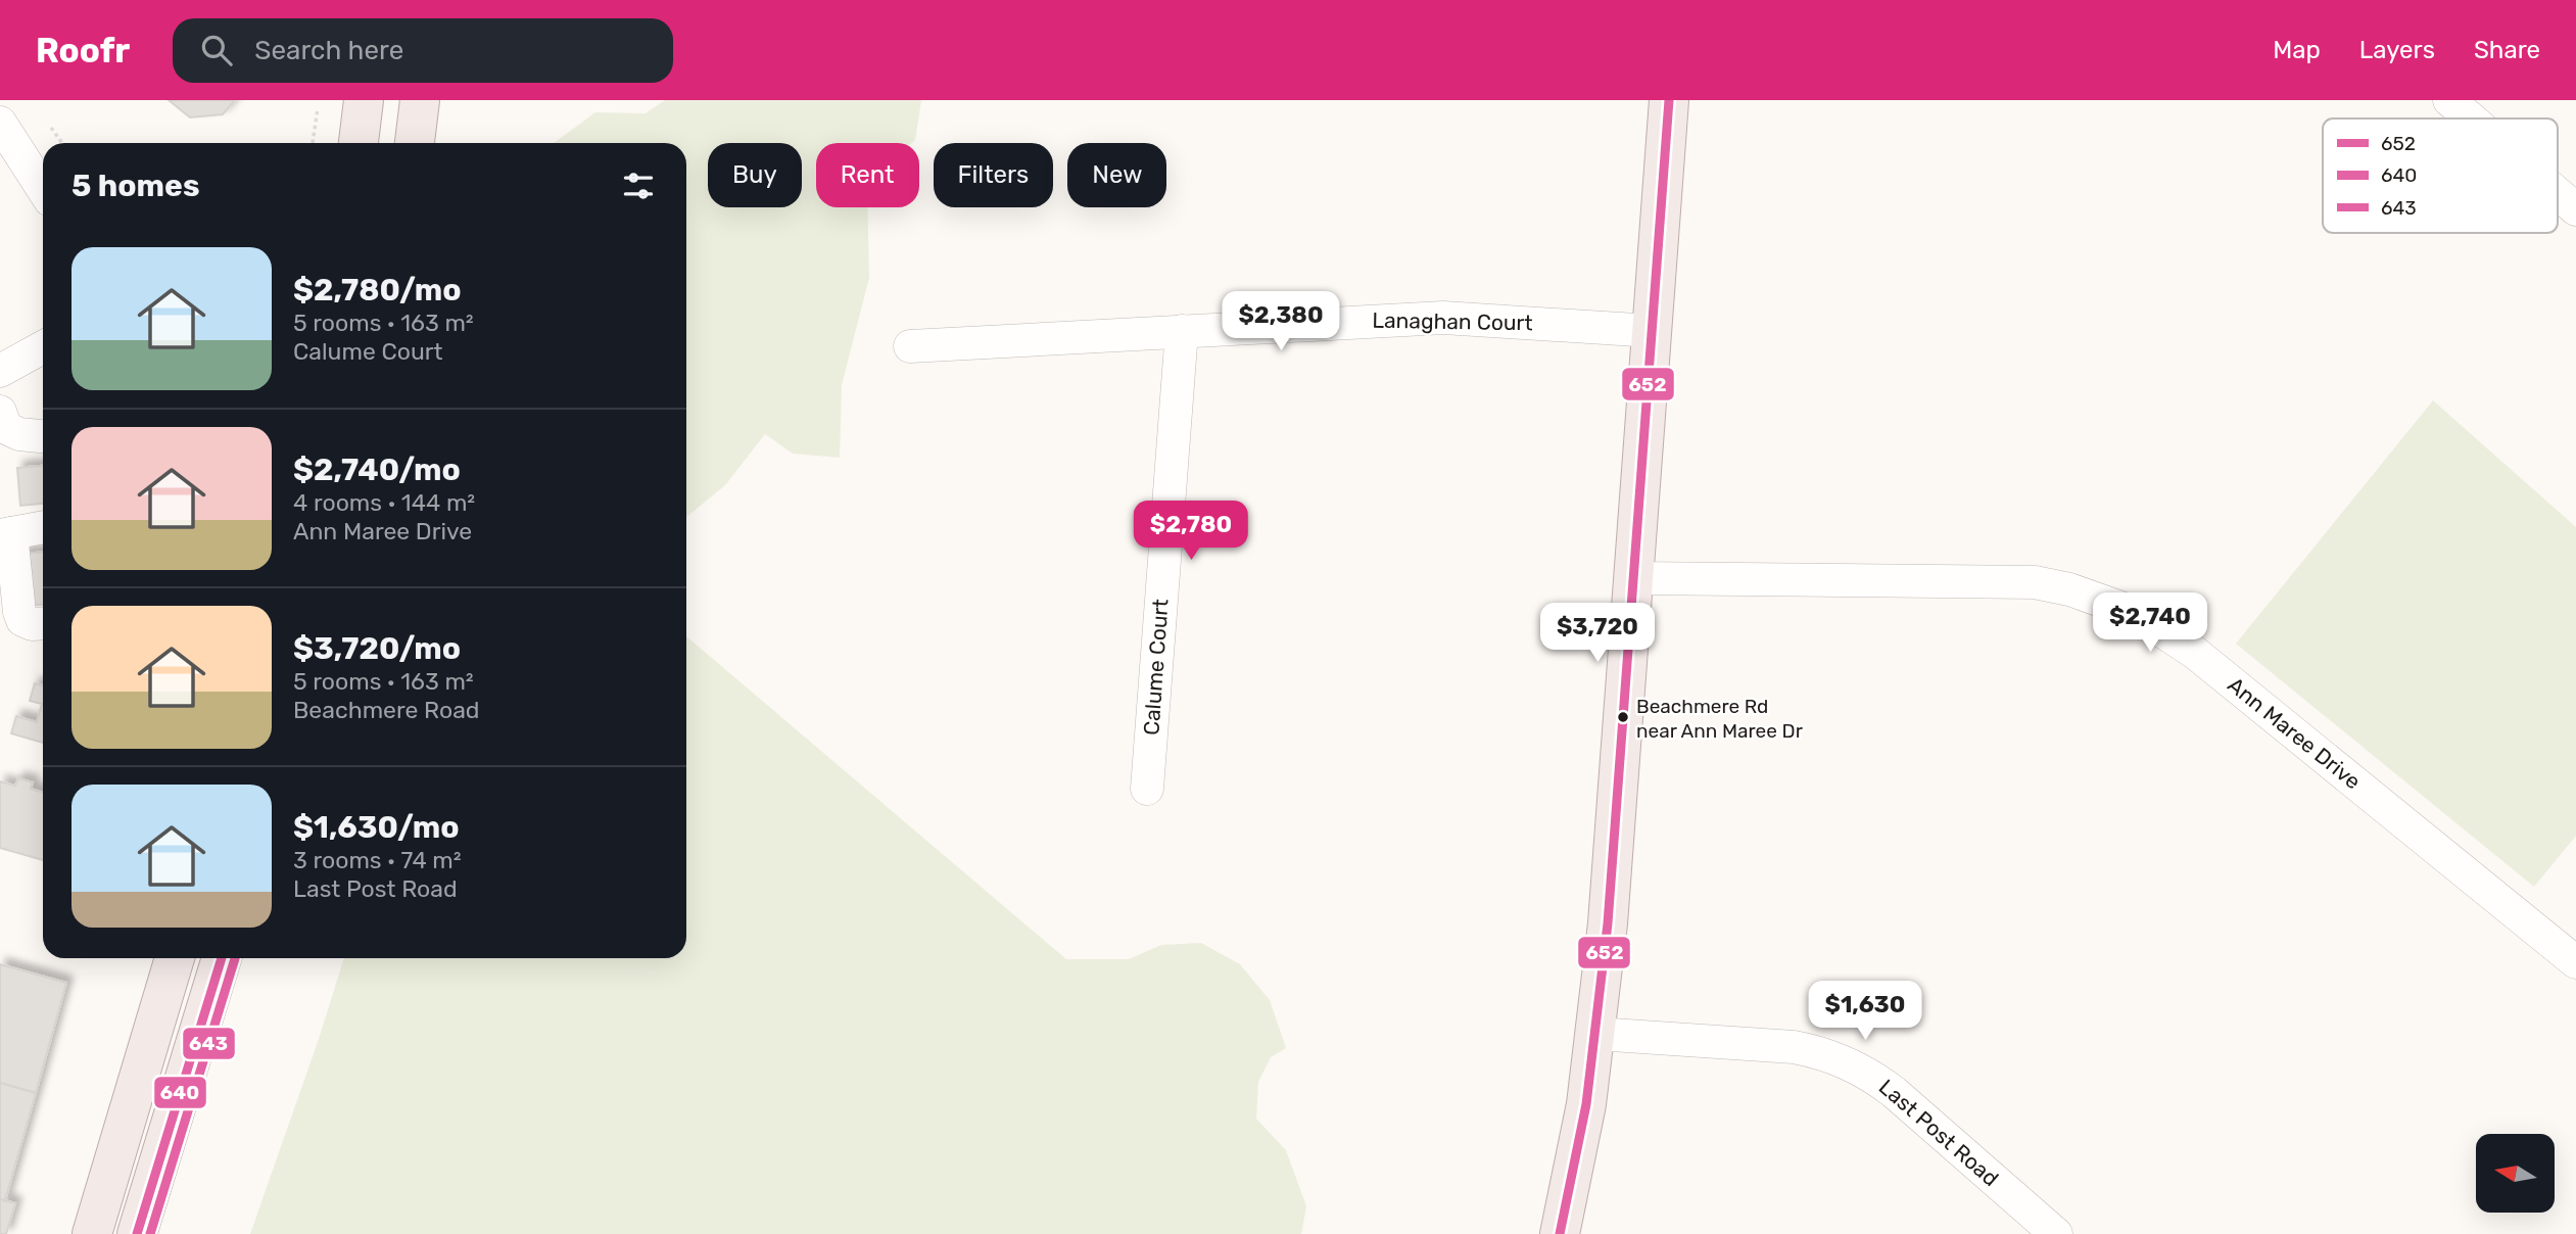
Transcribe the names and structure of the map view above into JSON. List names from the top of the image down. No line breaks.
{"streets":{"street":["Lanaghan Court","Calume Court","Ann Maree Drive","Last Post Road"]},"crossings":[["Lanaghan Court","Calume Court"]],"places":["Beachmere Rd near Ann Maree Dr"],"lines":["transit line 652","transit line 640","transit line 643"],"legend":["652","640","643"],"north":"left","page":{"header":"Roofr","search":"Search here","nav":["Map","Layers","Share"],"chip":["Buy","Rent","Filters","New"],"heading":"5 homes","list":[{"name":"$2,780/mo","note":"5 rooms · 163 m² · Calume Court"},{"name":"$2,740/mo","note":"4 rooms · 144 m² · Ann Maree Drive"},{"name":"$3,720/mo","note":"5 rooms · 163 m² · Beachmere Road"},{"name":"$1,630/mo","note":"3 rooms · 74 m² · Last Post Road"}],"price":["$2,380","$2,780","$2,740","$3,720","$1,630"]}}
